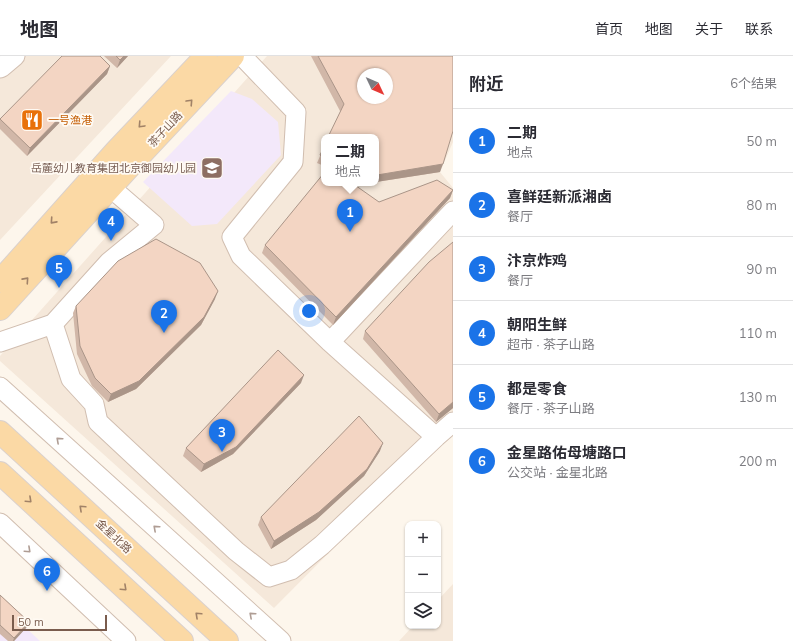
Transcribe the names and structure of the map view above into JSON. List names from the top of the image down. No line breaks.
{"streets":{"main road":["茶子山路","金星北路"]},"places":{"restaurant":["一号渔港"],"school or university":["岳麓幼儿教育集团北京御园幼儿园"]},"scale_bar":"50 m","north":"bottom right","page":{"header":"地图","nav":["首页","地图","关于","联系"],"heading":["附近","6个结果"],"list":[{"mark":"1","name":"二期","note":"地点","value":"50 m"},{"mark":"2","name":"喜鲜廷新派湘卤","note":"餐厅","value":"80 m"},{"mark":"3","name":"汴京炸鸡","note":"餐厅","value":"90 m"},{"mark":"4","name":"朝阳生鲜","note":"超市 · 茶子山路","value":"110 m"},{"mark":"5","name":"都是零食","note":"餐厅 · 茶子山路","value":"130 m"},{"mark":"6","name":"金星路佑母塘路口","note":"公交站 · 金星北路","value":"200 m"}],"popup":["二期","地点"],"pins":["1","4","5","2","3","6"],"map_buttons":["+","−"],"scale":"50 m"}}
